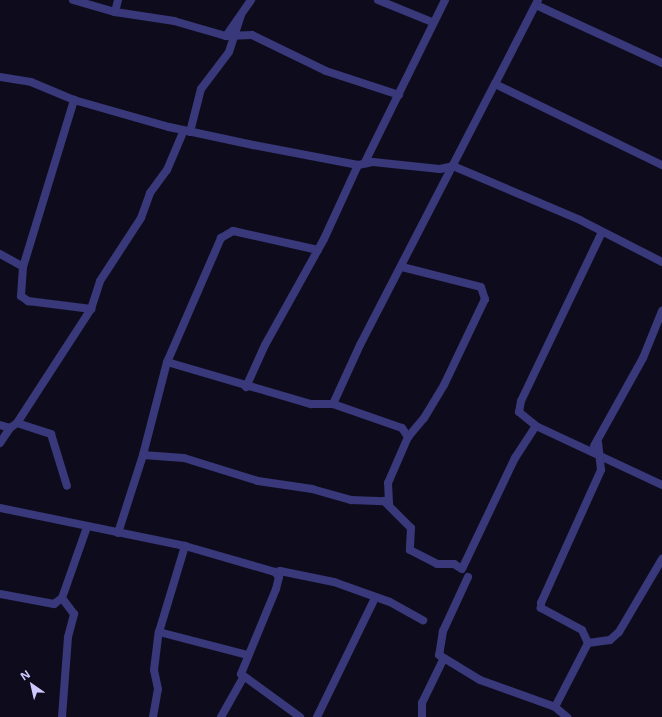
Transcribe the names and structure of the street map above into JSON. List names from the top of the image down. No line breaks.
{"north":"top left"}
